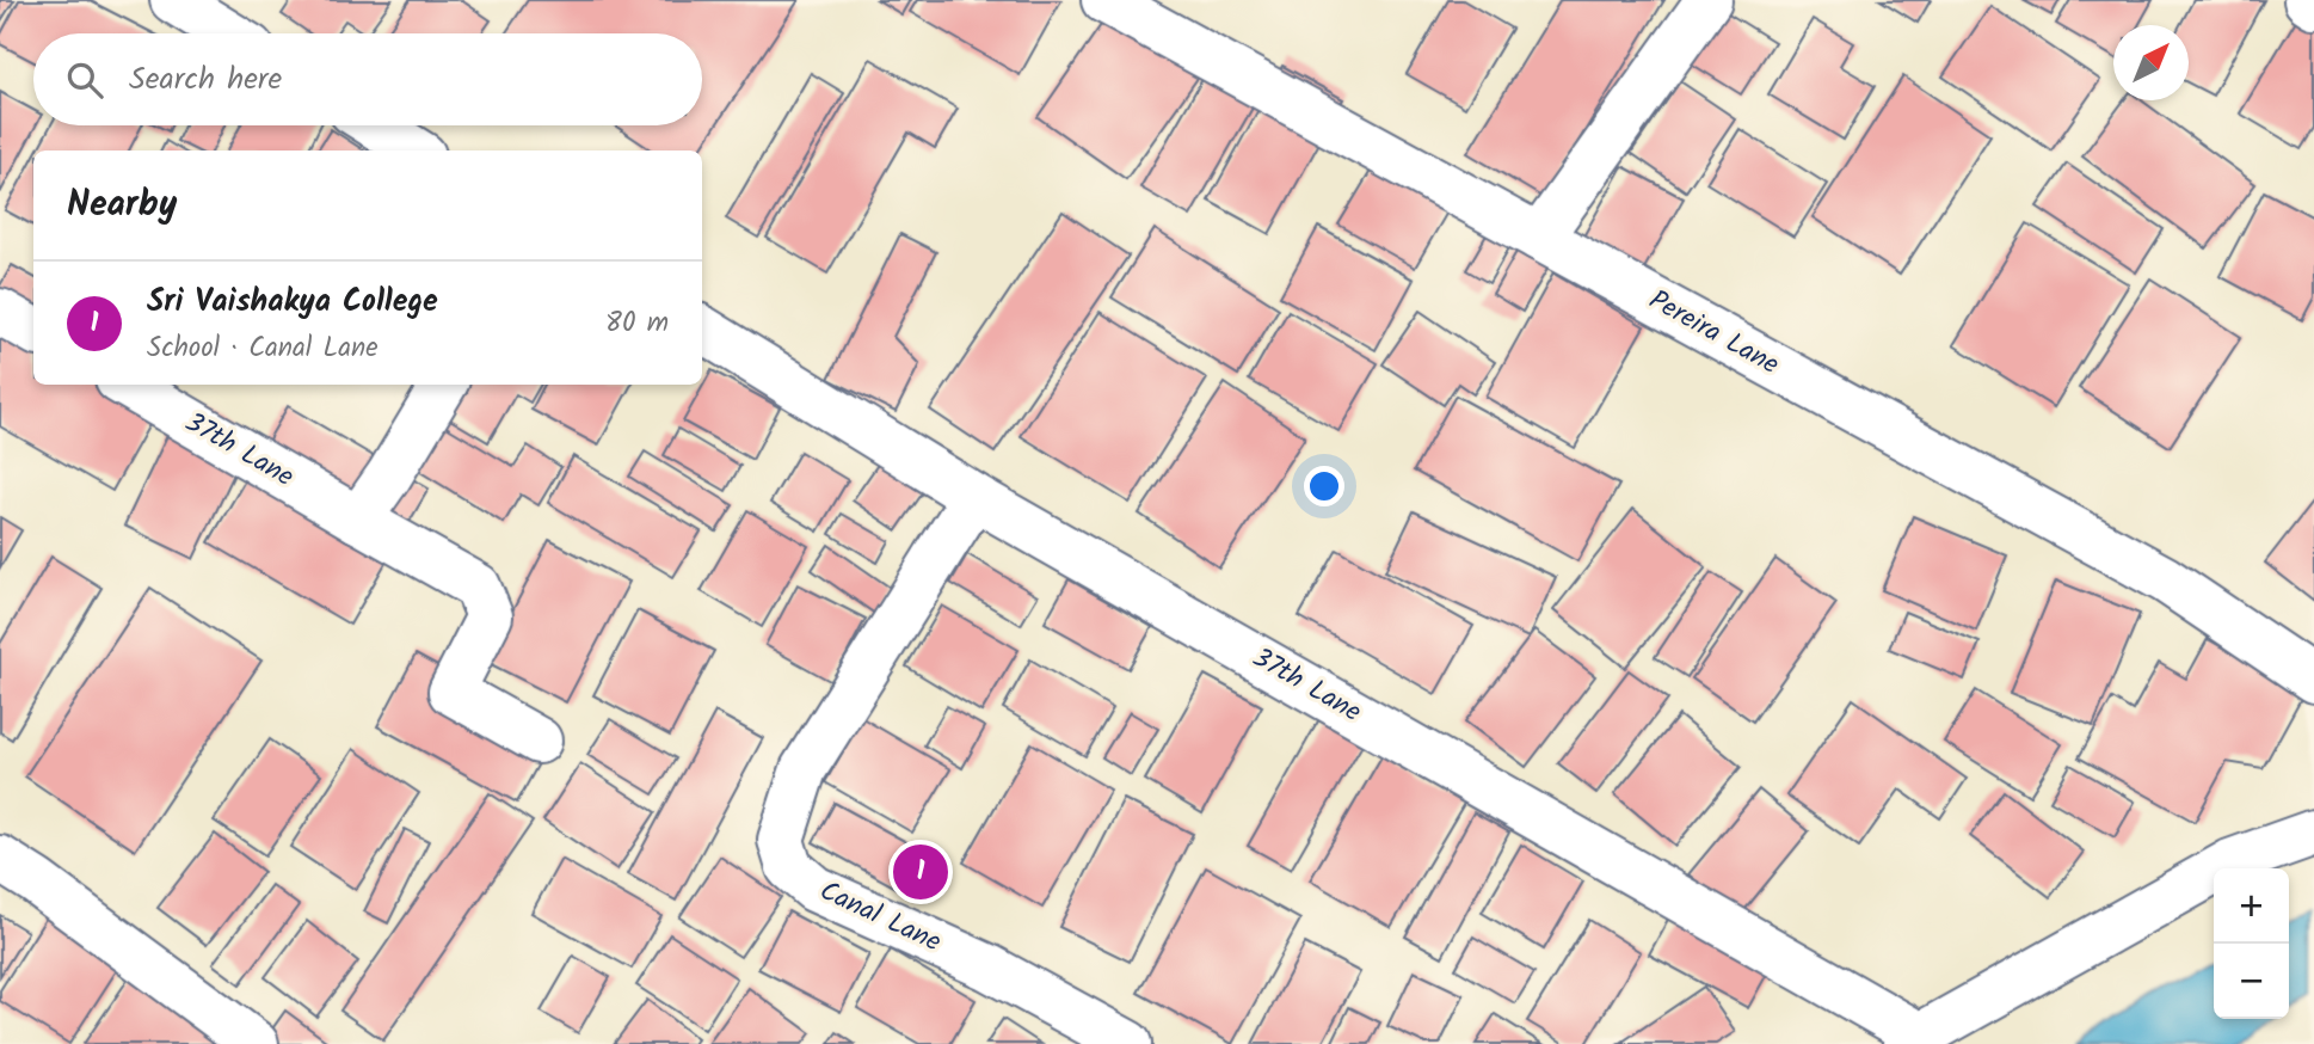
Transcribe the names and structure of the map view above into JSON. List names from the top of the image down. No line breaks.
{"streets":{"street":["Pereira Lane","37th Lane","Canal Lane"]},"crossings":[["37th Lane","Canal Lane"]],"north":"top right","page":{"search":"Search here","heading":"Nearby","list":[{"mark":"1","name":"Sri Vaishakya College","note":"School · Canal Lane","value":"80 m"}],"pins":"1","map_buttons":["+","−"]}}
